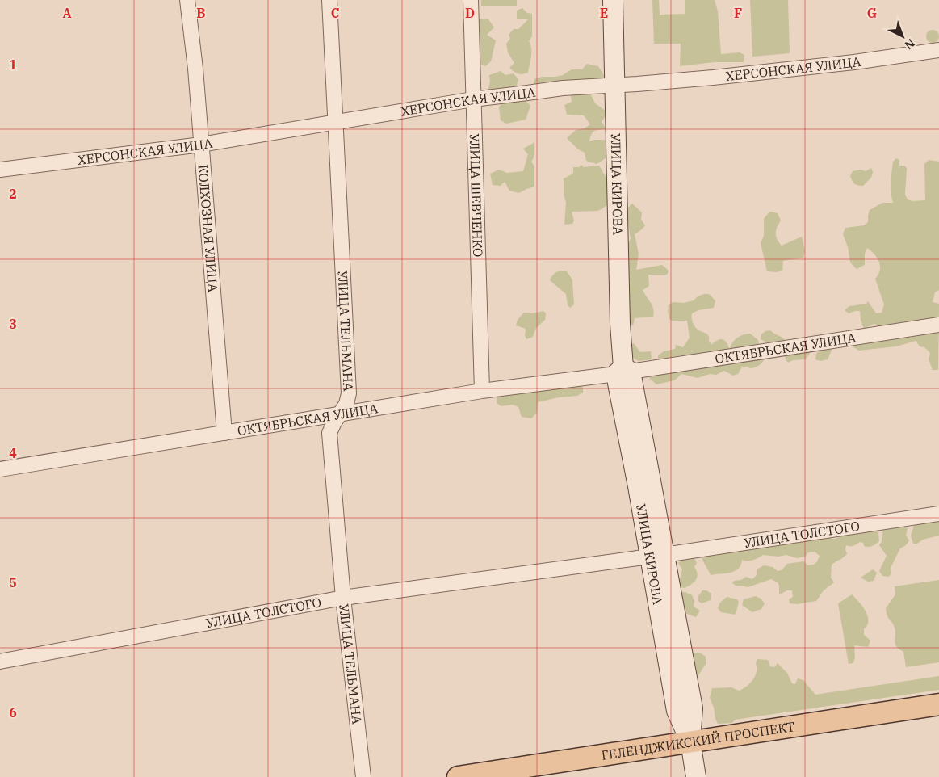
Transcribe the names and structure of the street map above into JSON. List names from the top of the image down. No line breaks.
{"streets":{"main road":["УЛИЦА КИРОВА","ГЕЛЕНДЖИКСКИЙ ПРОСПЕКТ"],"street":["ХЕРСОНСКАЯ УЛИЦА","УЛИЦА ШЕВЧЕНКО","КОЛХОЗНАЯ УЛИЦА","УЛИЦА ТЕЛЬМАНА","ОКТЯБРЬСКАЯ УЛИЦА","УЛИЦА ТОЛСТОГО"]},"crossings":[["ХЕРСОНСКАЯ УЛИЦА","УЛИЦА КИРОВА"],["ХЕРСОНСКАЯ УЛИЦА","УЛИЦА ШЕВЧЕНКО"],["ХЕРСОНСКАЯ УЛИЦА","КОЛХОЗНАЯ УЛИЦА"],["ХЕРСОНСКАЯ УЛИЦА","УЛИЦА ТЕЛЬМАНА"],["УЛИЦА КИРОВА","ОКТЯБРЬСКАЯ УЛИЦА"],["УЛИЦА КИРОВА","УЛИЦА ТОЛСТОГО"],["УЛИЦА КИРОВА","ГЕЛЕНДЖИКСКИЙ ПРОСПЕКТ"],["УЛИЦА ШЕВЧЕНКО","ОКТЯБРЬСКАЯ УЛИЦА"],["КОЛХОЗНАЯ УЛИЦА","ОКТЯБРЬСКАЯ УЛИЦА"],["УЛИЦА ТЕЛЬМАНА","ОКТЯБРЬСКАЯ УЛИЦА"],["УЛИЦА ТЕЛЬМАНА","УЛИЦА ТОЛСТОГО"]],"north":"bottom right","grid":{"columns":["A","B","C","D","E","F","G"],"rows":["1","2","3","4","5","6"]}}
